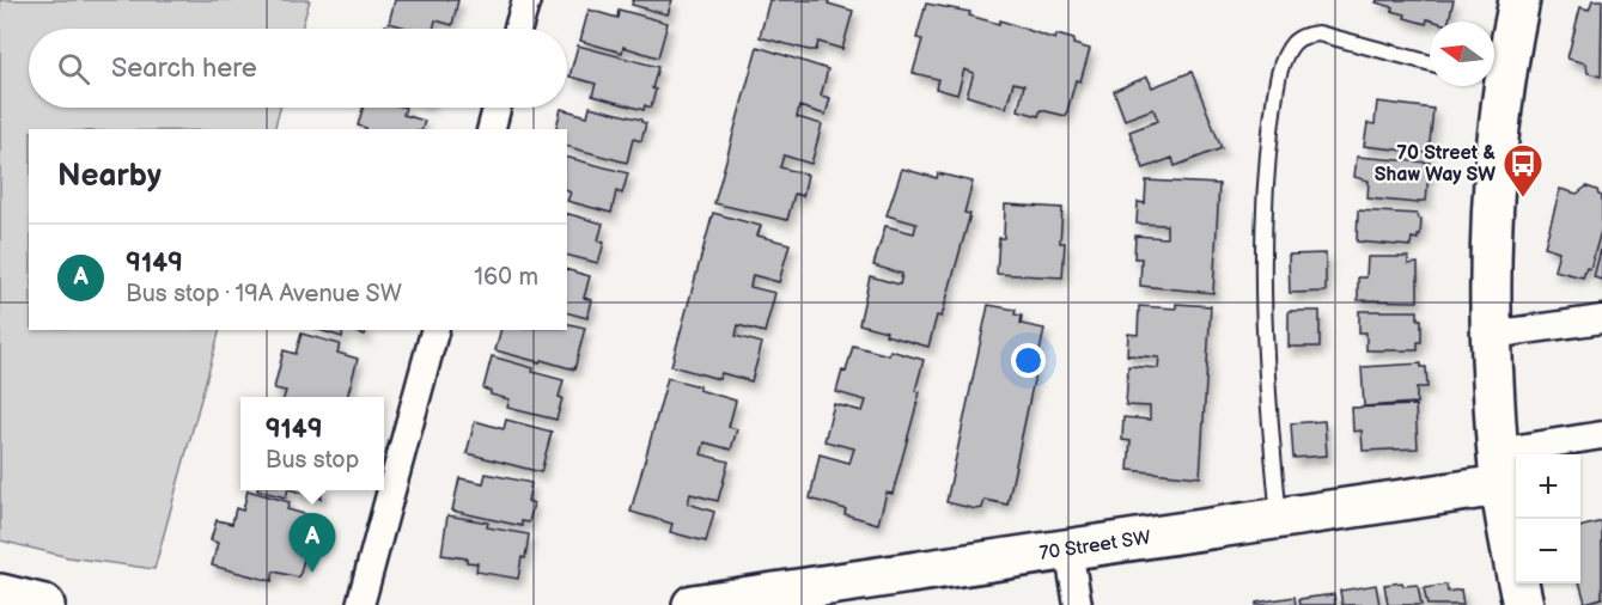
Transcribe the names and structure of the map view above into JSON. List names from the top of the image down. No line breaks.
{"streets":{"street":["70 Street SW"]},"places":{"bus stop":["70 Street & Shaw Way SW"]},"north":"left","page":{"search":"Search here","heading":"Nearby","list":[{"mark":"A","name":"9149","note":"Bus stop · 19A Avenue SW","value":"160 m"}],"popup":["9149","Bus stop"],"map_buttons":["+","−"],"pins":"A"}}
